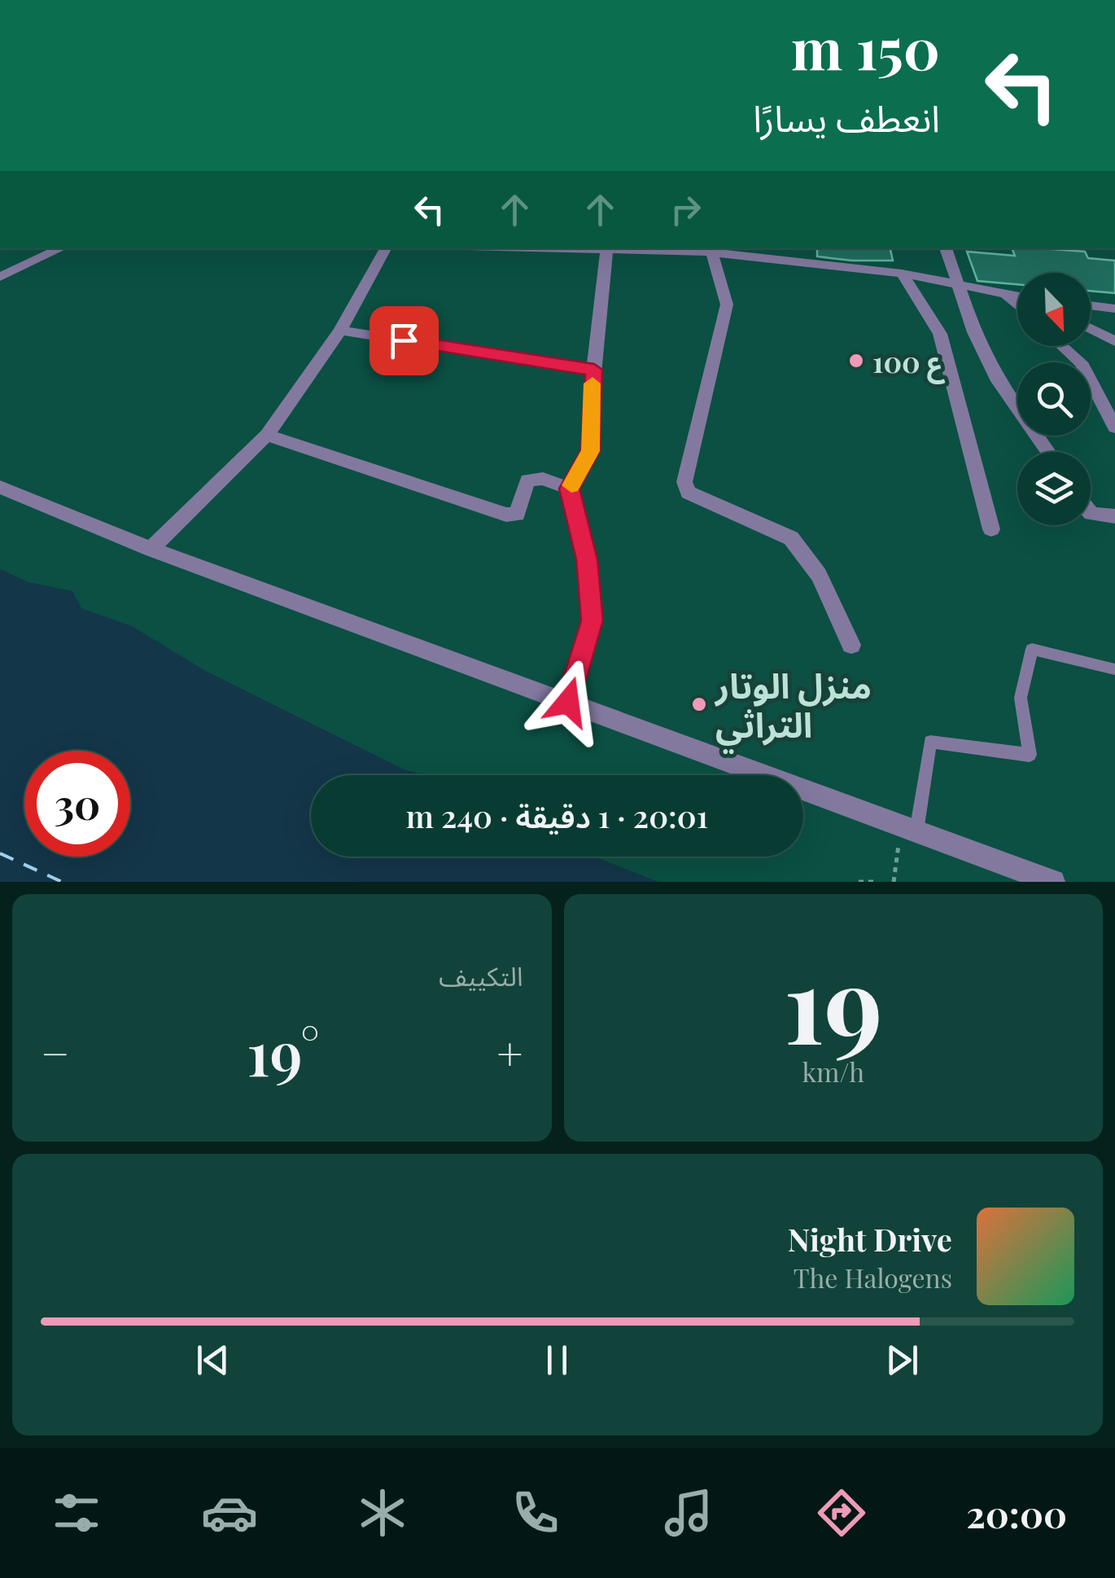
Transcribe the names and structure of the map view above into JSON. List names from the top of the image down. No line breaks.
{"places":["100 ع","منزل الوتار التراثي"],"north":"bottom right","page":{"turn":["150 m","انعطف يسارًا"],"limit":"30","trip":"20:01 · 1 دقيقة · 240 m","tile":[["19","km/h"],"التكييف"],"heat":["−","19°","+"],"song":["Night Drive","The Halogens"],"tabs":"20:00"}}
